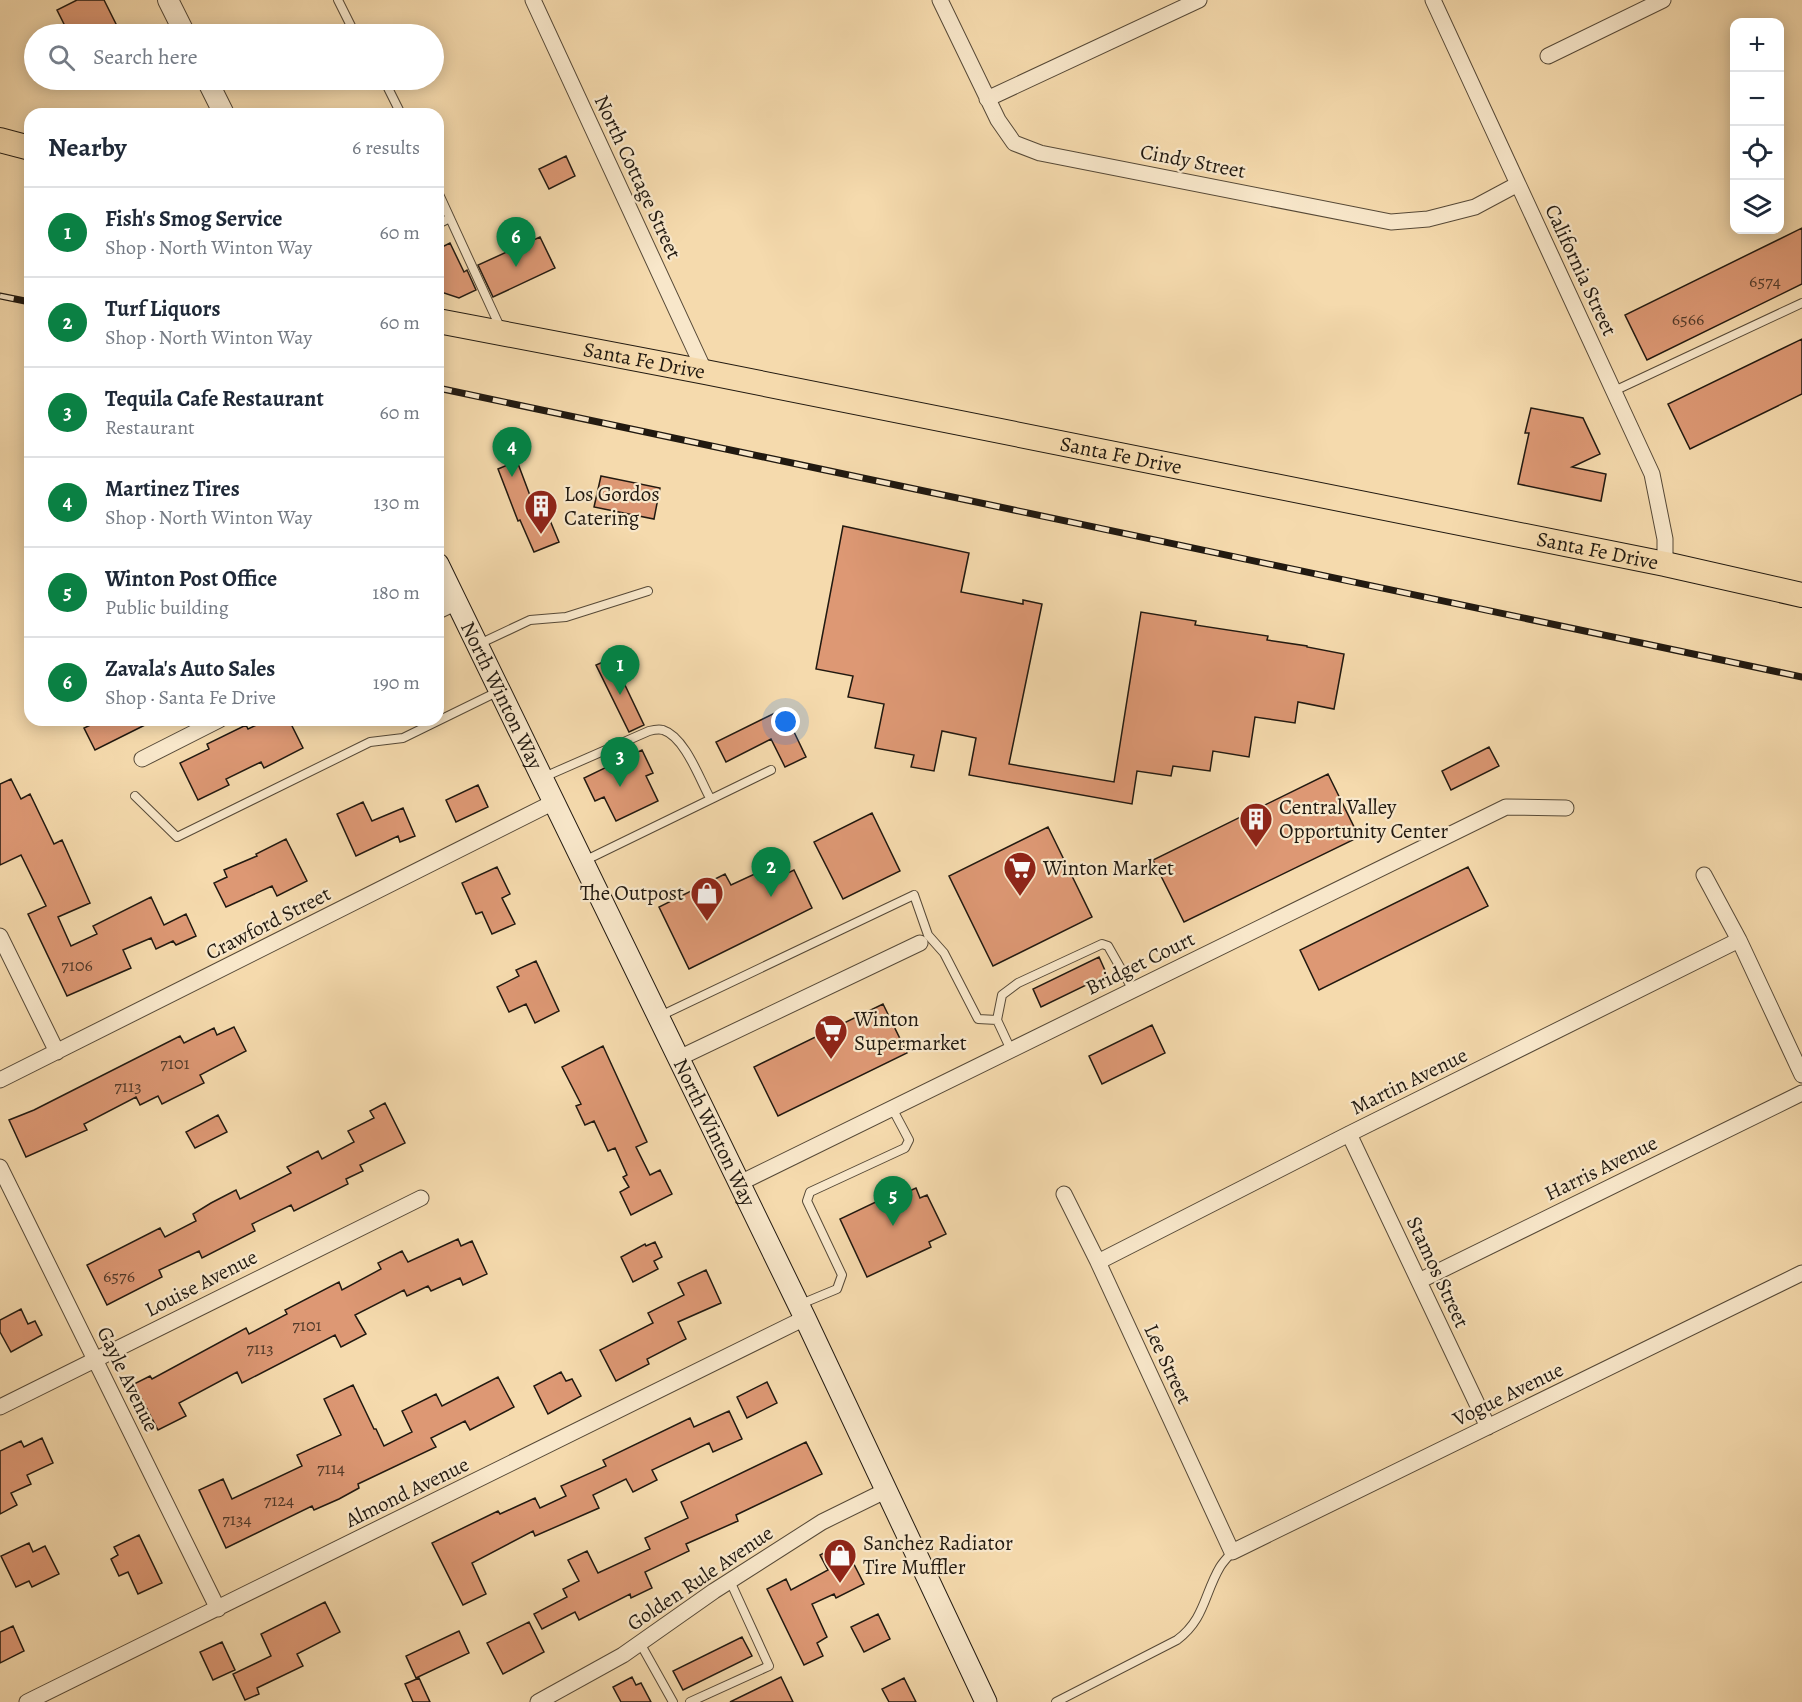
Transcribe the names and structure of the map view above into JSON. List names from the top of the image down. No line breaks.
{"streets":{"main road":["Santa Fe Drive","North Winton Way"],"street":["Cindy Street","North Cottage Street","California Street","Crawford Street","Bridget Court","Martin Avenue","Harris Avenue","Stamos Street","Louise Avenue","Lee Street","Gayle Avenue","Vogue Avenue","Almond Avenue","Golden Rule Avenue"]},"crossings":[["Cindy Street","California Street"],["North Cottage Street","Santa Fe Drive"],["California Street","Santa Fe Drive"],["North Winton Way","Crawford Street"],["North Winton Way","Bridget Court"],["North Winton Way","Almond Avenue"],["North Winton Way","Golden Rule Avenue"],["Martin Avenue","Stamos Street"],["Martin Avenue","Lee Street"],["Harris Avenue","Stamos Street"],["Stamos Street","Vogue Avenue"],["Louise Avenue","Gayle Avenue"],["Lee Street","Vogue Avenue"],["Gayle Avenue","Almond Avenue"]],"places":{"building":["Los Gordos Catering","Central Valley Opportunity Center"],"supermarket":["Winton Market","Winton Supermarket"],"shop":["The Outpost","Sanchez Radiator Tire Muffler"]},"house_numbers":["6574","6566","7106","7101","7113","6576","7101","7113","7114","7124","7134"],"page":{"map_buttons":["+","−"],"search":"Search here","heading":["Nearby","6 results"],"list":[{"mark":"1","name":"Fish's Smog Service","note":"Shop · North Winton Way","value":"60 m"},{"mark":"2","name":"Turf Liquors","note":"Shop · North Winton Way","value":"60 m"},{"mark":"3","name":"Tequila Cafe Restaurant","note":"Restaurant","value":"60 m"},{"mark":"4","name":"Martinez Tires","note":"Shop · North Winton Way","value":"130 m"},{"mark":"5","name":"Winton Post Office","note":"Public building","value":"180 m"},{"mark":"6","name":"Zavala's Auto Sales","note":"Shop · Santa Fe Drive","value":"190 m"}],"pins":["6","4","1","3","2","5"]}}
